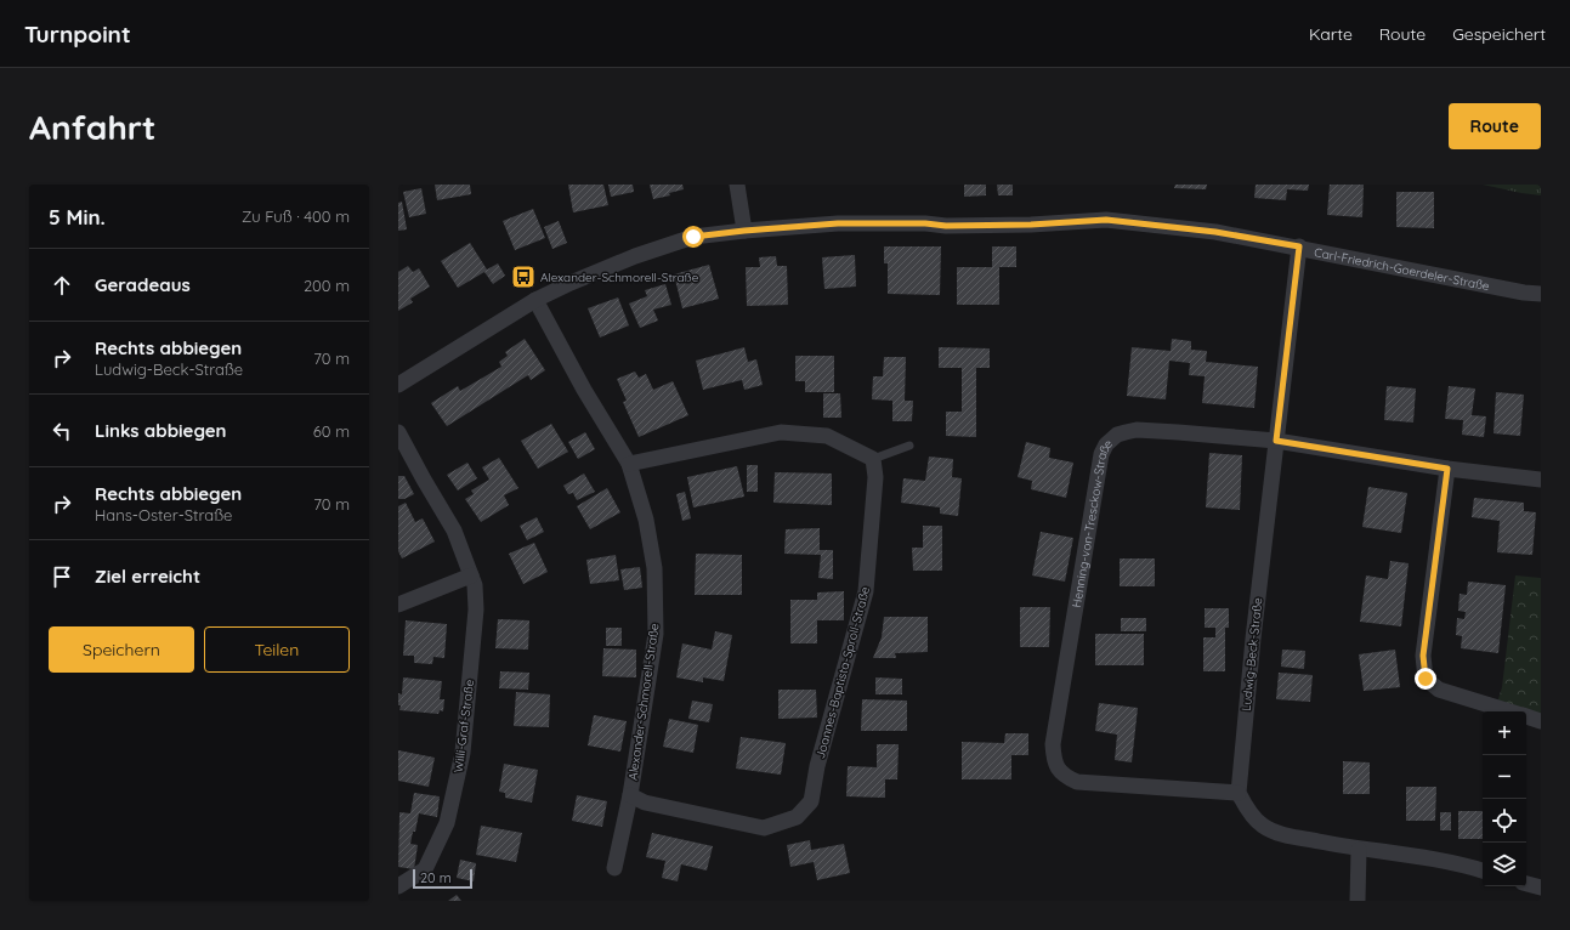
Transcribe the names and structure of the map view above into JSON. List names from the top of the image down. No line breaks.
{"streets":{"street":["Carl-Friedrich-Goerdeler-Straße","Henning-von-Tresckow-Straße","Ludwig-Beck-Straße","Joannes-Baptista-Sproll-Straße","Alexander-Schmorell-Straße","Willi-Graf-Straße"]},"crossings":[["Carl-Friedrich-Goerdeler-Straße","Ludwig-Beck-Straße"],["Carl-Friedrich-Goerdeler-Straße","Alexander-Schmorell-Straße"],["Henning-von-Tresckow-Straße","Ludwig-Beck-Straße"],["Joannes-Baptista-Sproll-Straße","Alexander-Schmorell-Straße"]],"places":{"bus stop":["Alexander-Schmorell-Straße"]},"scale_bar":"20 m","page":{"header":"Turnpoint","nav":["Karte","Route","Gespeichert"],"buttons":["Route",["Speichern","Teilen"]],"title":"Anfahrt","heading":["5 Min.","Zu Fuß · 400 m"],"list":[["Geradeaus","200 m"],["Rechts abbiegen","Ludwig-Beck-Straße","70 m"],["Links abbiegen","60 m"],["Rechts abbiegen","Hans-Oster-Straße","70 m"],"Ziel erreicht"],"map_buttons":["+","−"],"scale":"20 m"}}
